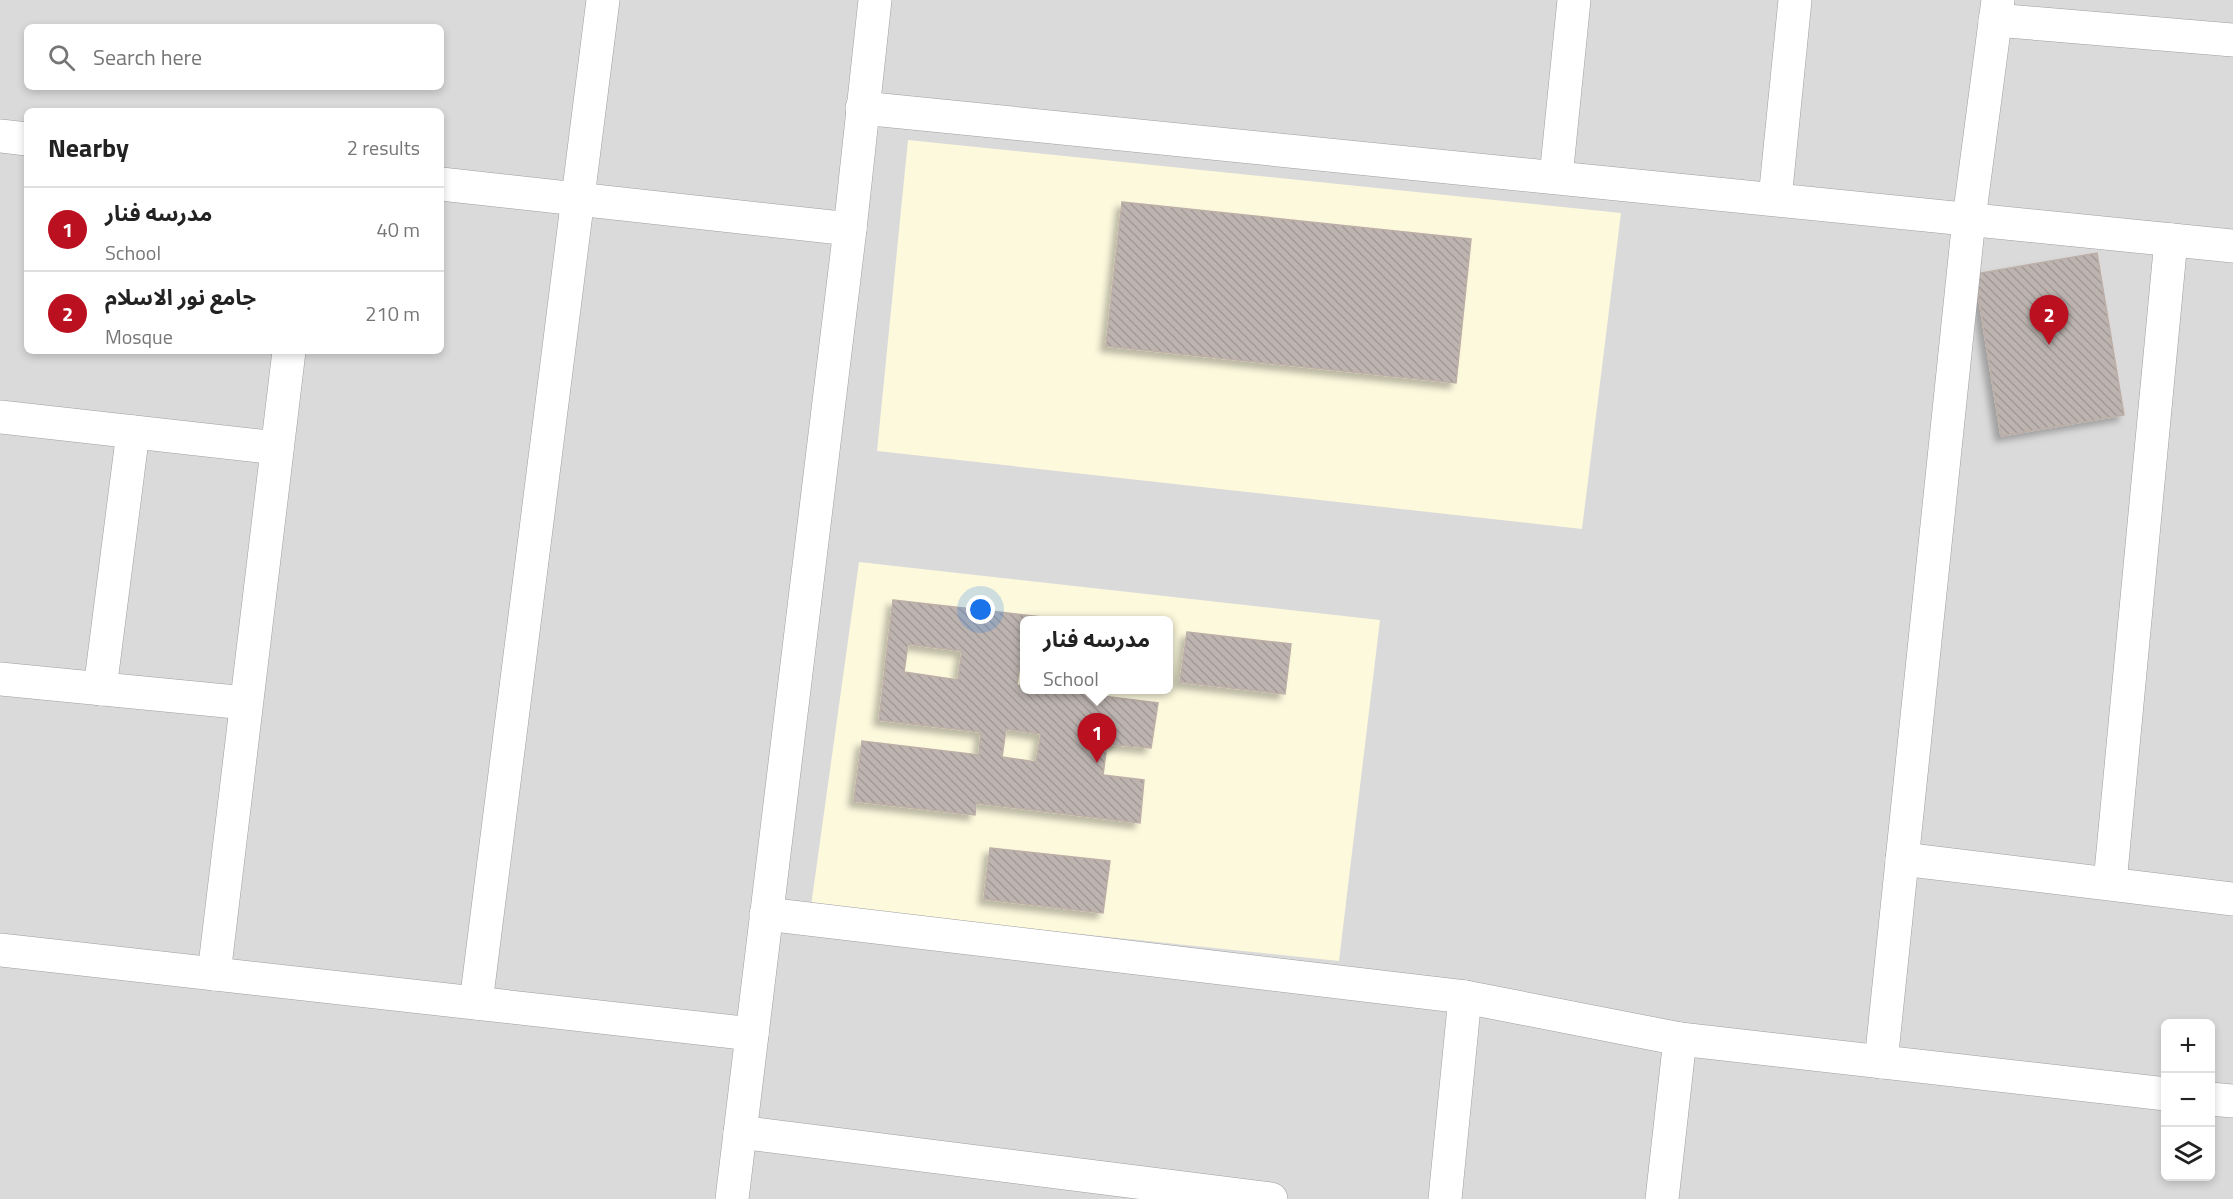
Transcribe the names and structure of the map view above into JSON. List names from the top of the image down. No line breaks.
{"page":{"search":"Search here","heading":["Nearby","2 results"],"list":[{"mark":"1","name":"مدرسه فنار","note":"School","value":"40 m"},{"mark":"2","name":"جامع نور الاسلام","note":"Mosque","value":"210 m"}],"pins":["2","1"],"popup":["مدرسه فنار","School"],"map_buttons":["+","−"]}}
